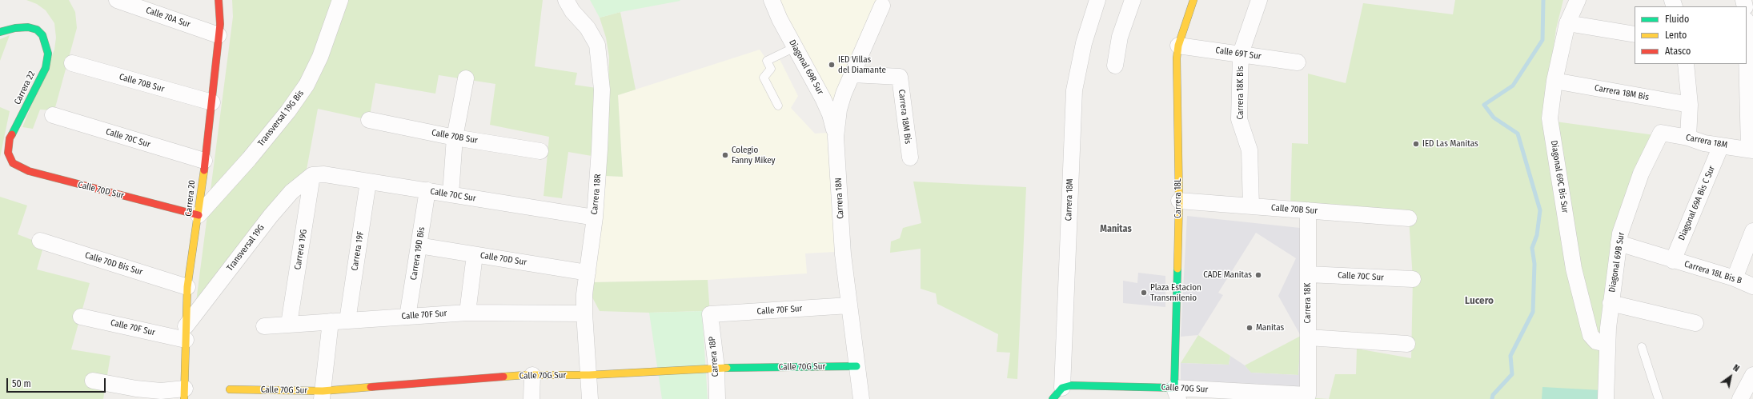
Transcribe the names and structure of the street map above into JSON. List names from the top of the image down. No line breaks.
{"streets":{"street":["Calle 70A Sur","Calle 69T Sur","Diagonal 69R Sur","Calle 70B Sur","Carrera 22","Carrera 18K Bis","Carrera 18M Bis","Transversal 19G Bis","Calle 70C Sur","Carrera 18M","Diagonal 69C Bis Sur","Calle 70D Sur","Carrera 18R","Carrera 20","Carrera 18N","Carrera 18L","Diagonal 69A Bis C Sur","Transversal 19G","Carrera 19G","Carrera 19F","Carrera 19D Bis","Diagonal 69B Sur","Calle 70D Bis Sur","Carrera 18L Bis B","Carrera 18K","Calle 70F Sur","Carrera 18P","Calle 70G Sur"]},"crossings":[["Calle 70A Sur","Carrera 20"],["Calle 69T Sur","Carrera 18K Bis"],["Calle 69T Sur","Carrera 18L"],["Diagonal 69R Sur","Carrera 18N"],["Calle 70B Sur","Carrera 18K Bis"],["Calle 70B Sur","Carrera 20"],["Calle 70B Sur","Carrera 18L"],["Calle 70B Sur","Carrera 18K"],["Carrera 22","Calle 70D Sur"],["Carrera 18M Bis","Diagonal 69C Bis Sur"],["Carrera 18M Bis","Carrera 18N"],["Transversal 19G Bis","Calle 70D Sur"],["Transversal 19G Bis","Carrera 20"],["Calle 70C Sur","Carrera 18R"],["Calle 70C Sur","Carrera 20"],["Calle 70C Sur","Transversal 19G"],["Calle 70C Sur","Carrera 19G"],["Calle 70C Sur","Carrera 19F"],["Calle 70C Sur","Carrera 19D Bis"],["Calle 70C Sur","Carrera 18K"],["Carrera 18M","Diagonal 69A Bis C Sur"],["Carrera 18M","Diagonal 69B Sur"],["Carrera 18M","Calle 70G Sur"],["Diagonal 69C Bis Sur","Diagonal 69B Sur"],["Calle 70D Sur","Carrera 18R"],["Calle 70D Sur","Carrera 20"],["Calle 70D Sur","Carrera 19D Bis"],["Carrera 18R","Calle 70F Sur"],["Carrera 18R","Calle 70G Sur"],["Carrera 20","Transversal 19G"],["Carrera 20","Calle 70D Bis Sur"],["Carrera 20","Calle 70F Sur"],["Carrera 18N","Calle 70F Sur"],["Carrera 18N","Calle 70G Sur"],["Carrera 18L","Calle 70G Sur"],["Diagonal 69A Bis C Sur","Carrera 18L Bis B"],["Transversal 19G","Carrera 19G"],["Transversal 19G","Calle 70F Sur"],["Carrera 19G","Calle 70F Sur"],["Carrera 19F","Calle 70F Sur"],["Carrera 19D Bis","Calle 70F Sur"],["Diagonal 69B Sur","Carrera 18L Bis B"],["Carrera 18K","Calle 70G Sur"],["Calle 70F Sur","Carrera 18P"],["Carrera 18P","Calle 70G Sur"]],"districts":["Manitas","Lucero"],"places":["IED Villas del Diamante","IED Las Manitas","Colegio Fanny Mikey","CADE Manitas","Plaza Estacion Transmilenio","Manitas"],"legend":["Fluido","Lento","Atasco"],"scale_bar":"50 m","north":"top right"}
